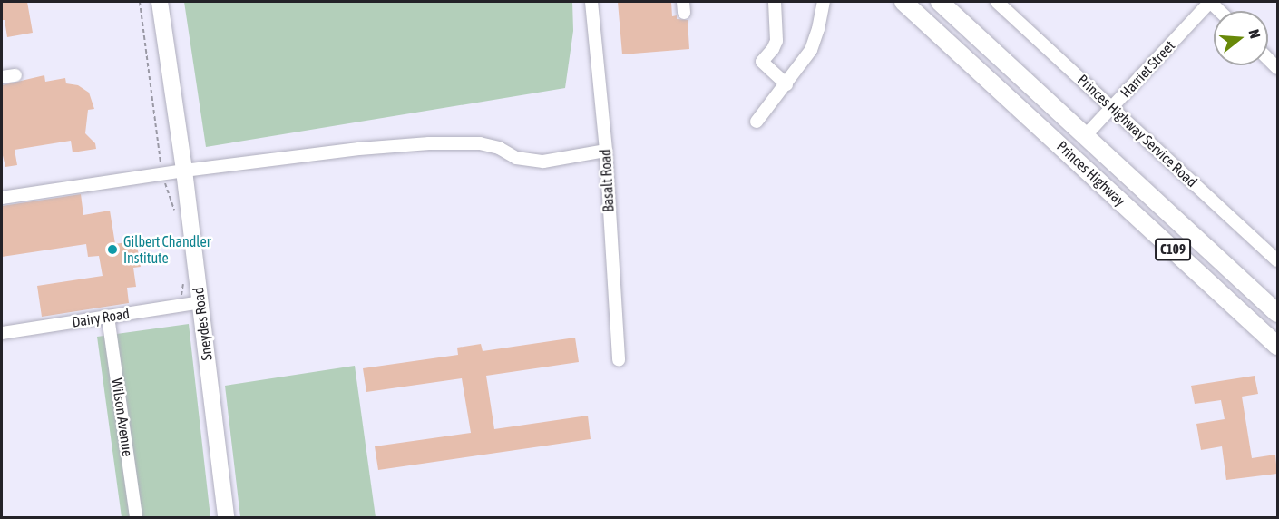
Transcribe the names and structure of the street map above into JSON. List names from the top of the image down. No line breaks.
{"streets":{"highway":["Princes Highway","C109"],"main road":["Sneydes Road"],"street":["Harriet Street","Princes Highway Service Road","Basalt Road","Dairy Road","Wilson Avenue"]},"crossings":[["Harriet Street","Princes Highway Service Road"],["Harriet Street","Princes Highway"],["Dairy Road","Sneydes Road"],["Dairy Road","Wilson Avenue"]],"places":["Gilbert Chandler Institute"],"north":"right"}
